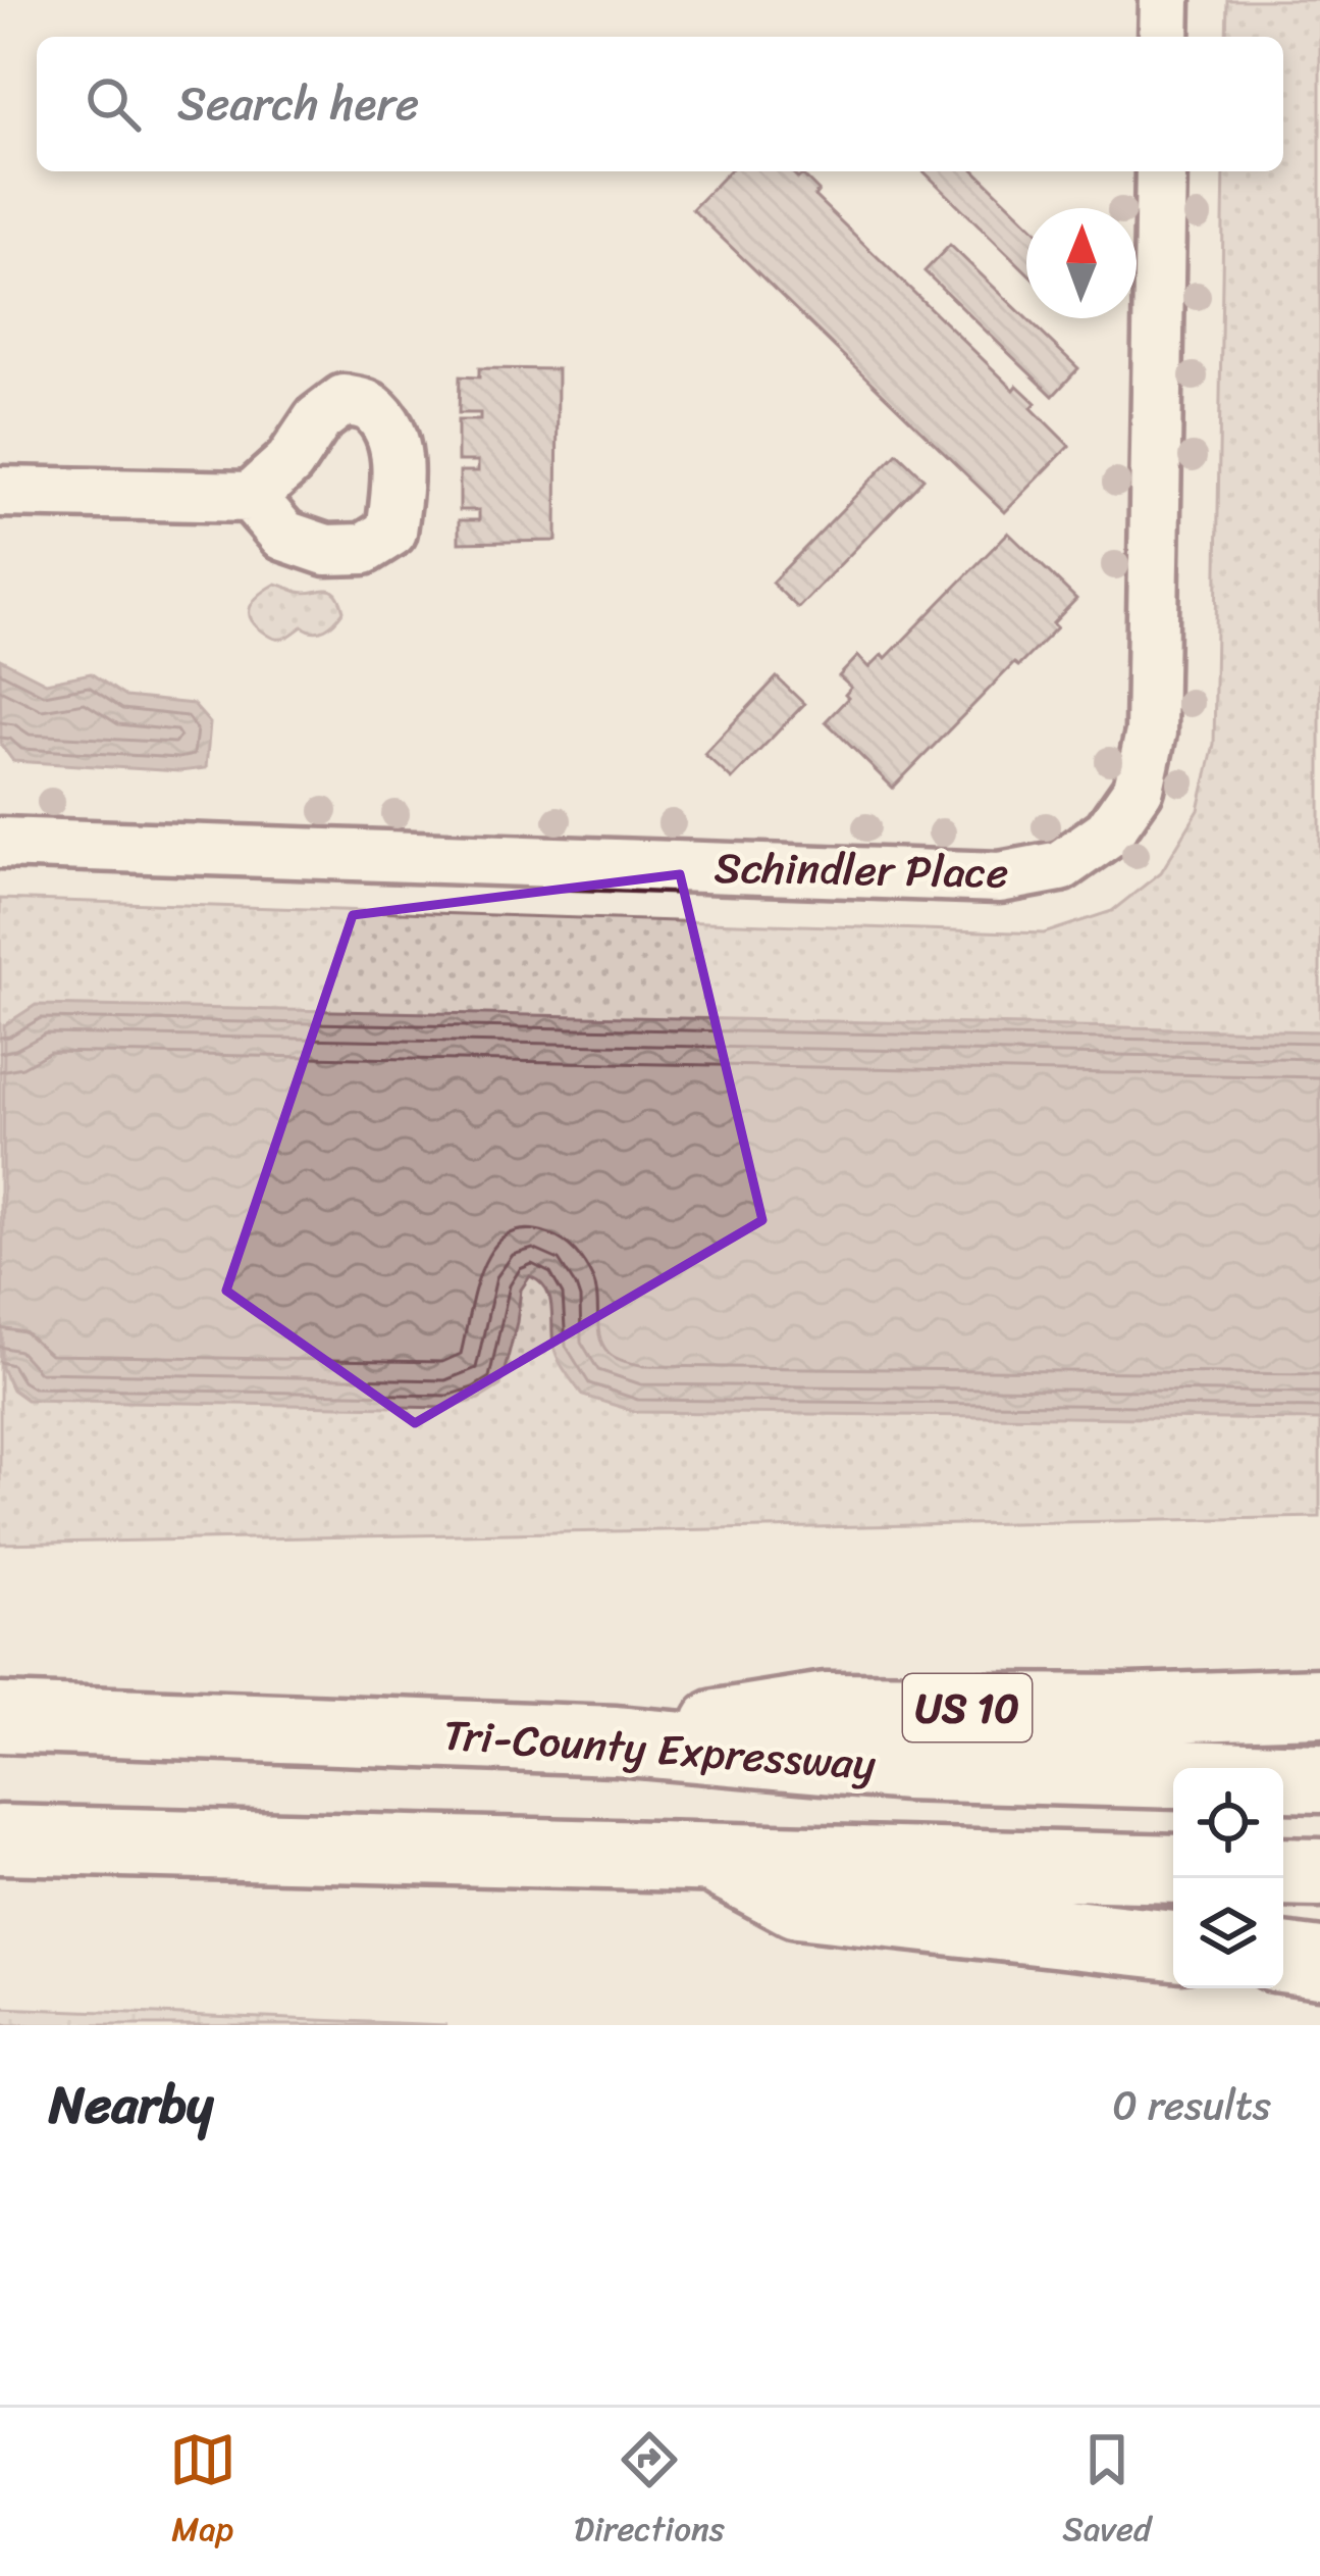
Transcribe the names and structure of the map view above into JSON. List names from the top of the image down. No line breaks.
{"streets":{"highway":["US 10","Tri-County Expressway"],"street":["Schindler Place"]},"crossings":[["US 10","Tri-County Expressway"]],"north":"top","page":{"search":"Search here","heading":["Nearby","0 results"],"nav":["Map","Directions","Saved"]}}
